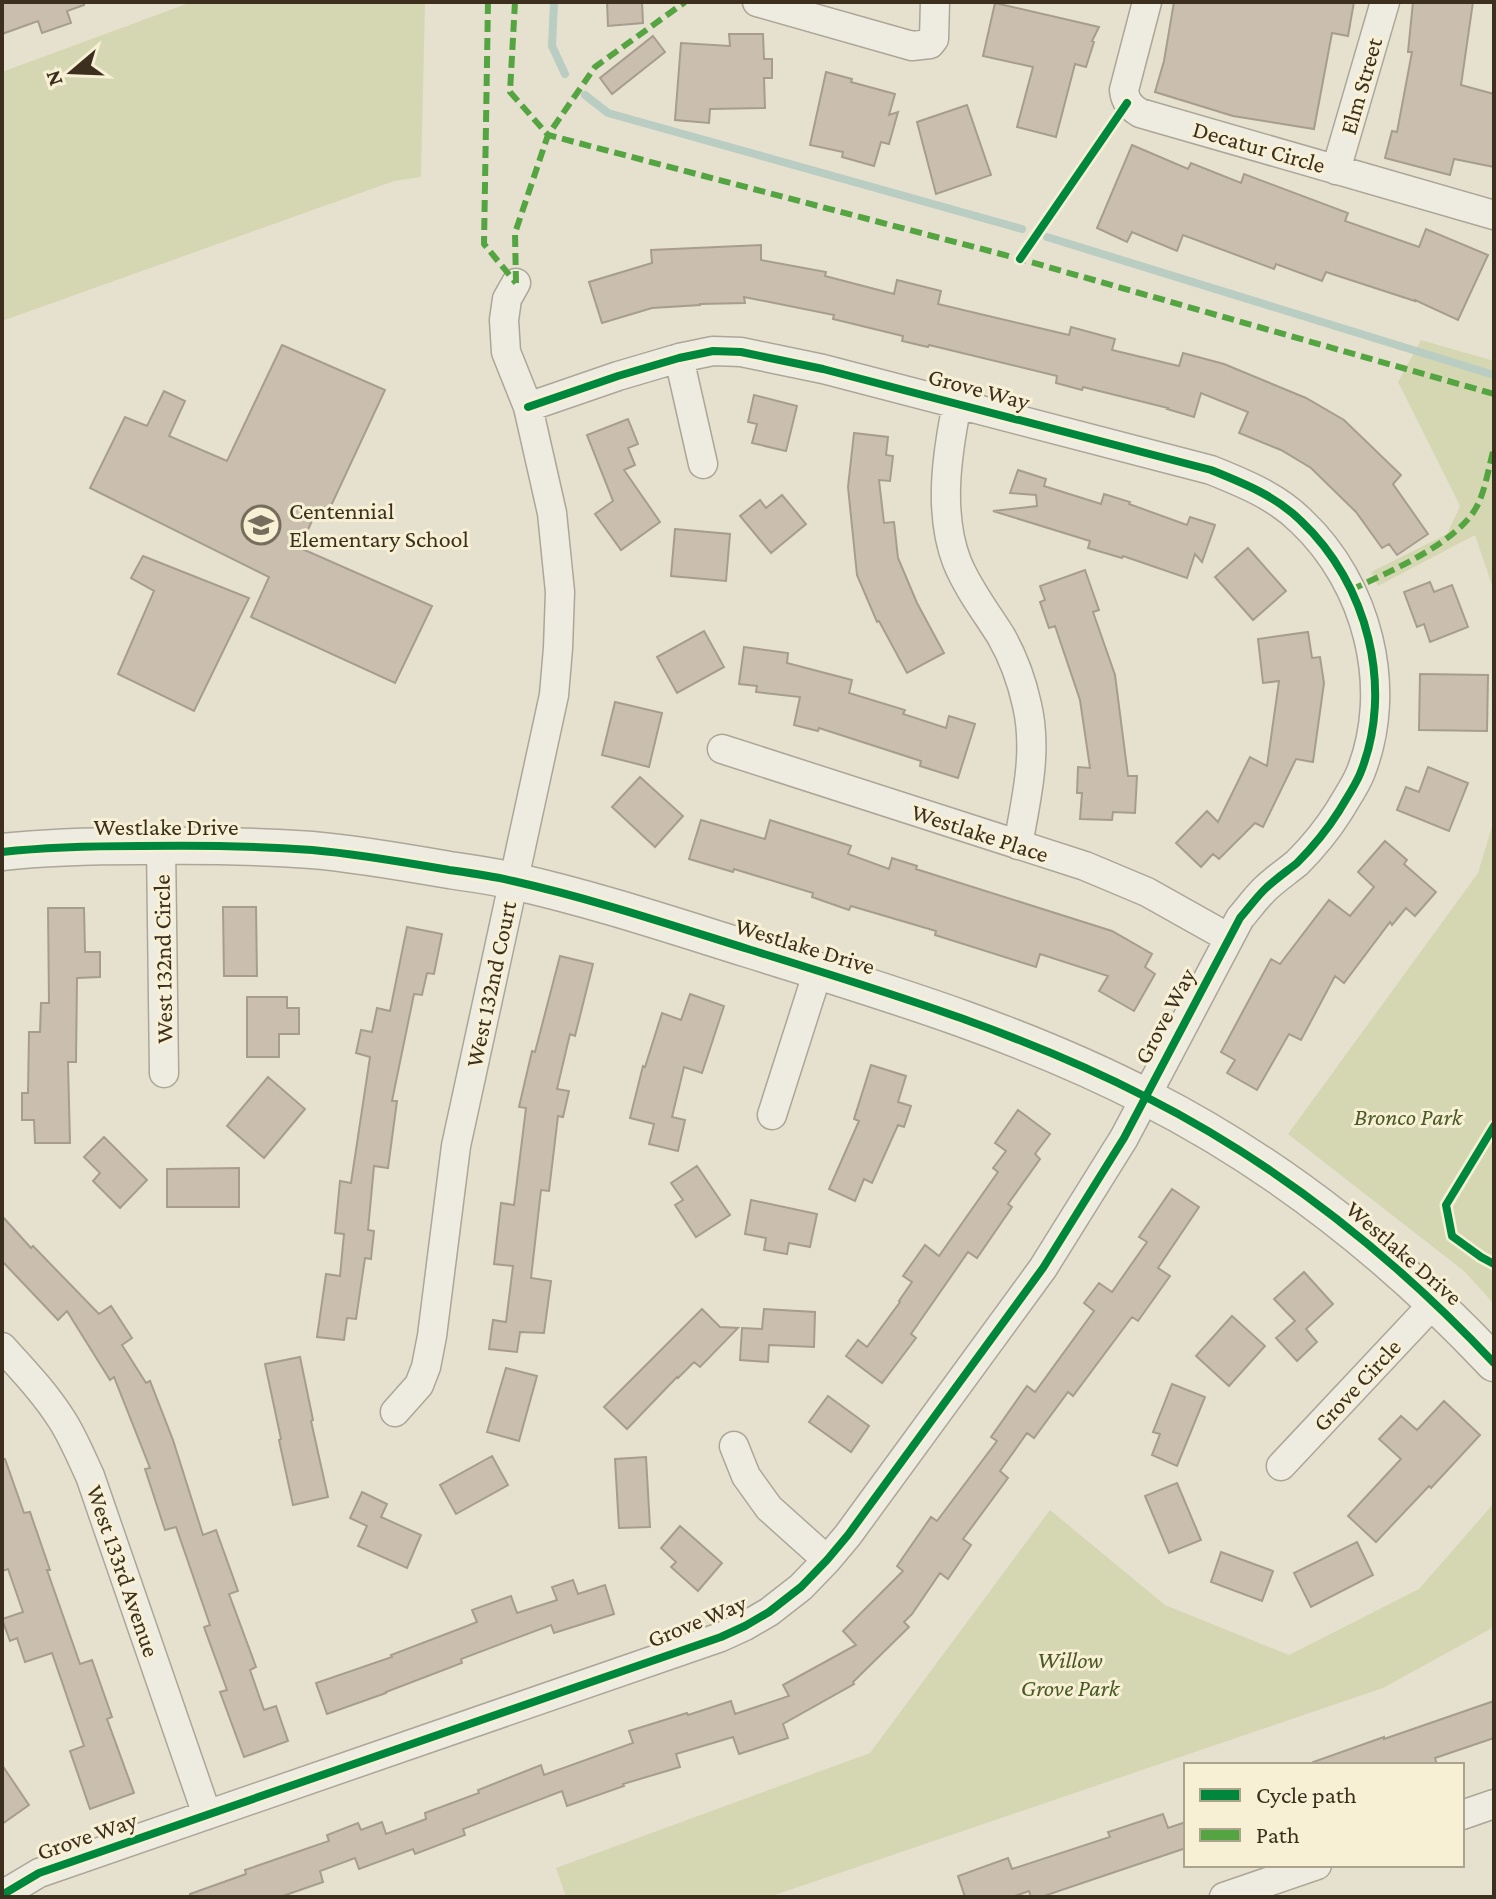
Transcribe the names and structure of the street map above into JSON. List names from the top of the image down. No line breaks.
{"streets":{"street":["Elm Street","Decatur Circle","Grove Way","Westlake Drive","Westlake Place","West 132nd Circle","West 132nd Court","Grove Circle","West 133rd Avenue"]},"crossings":[["Elm Street","Decatur Circle"],["Grove Way","Westlake Drive"],["Grove Way","Westlake Place"],["Grove Way","West 132nd Court"],["Grove Way","West 133rd Avenue"],["Westlake Drive","West 132nd Circle"],["Westlake Drive","West 132nd Court"],["Westlake Drive","Grove Circle"]],"parks":["Bronco Park","Willow Grove Park"],"places":{"school or university":["Centennial Elementary School"]},"legend":["Cycle path","Path"],"north":"left"}
